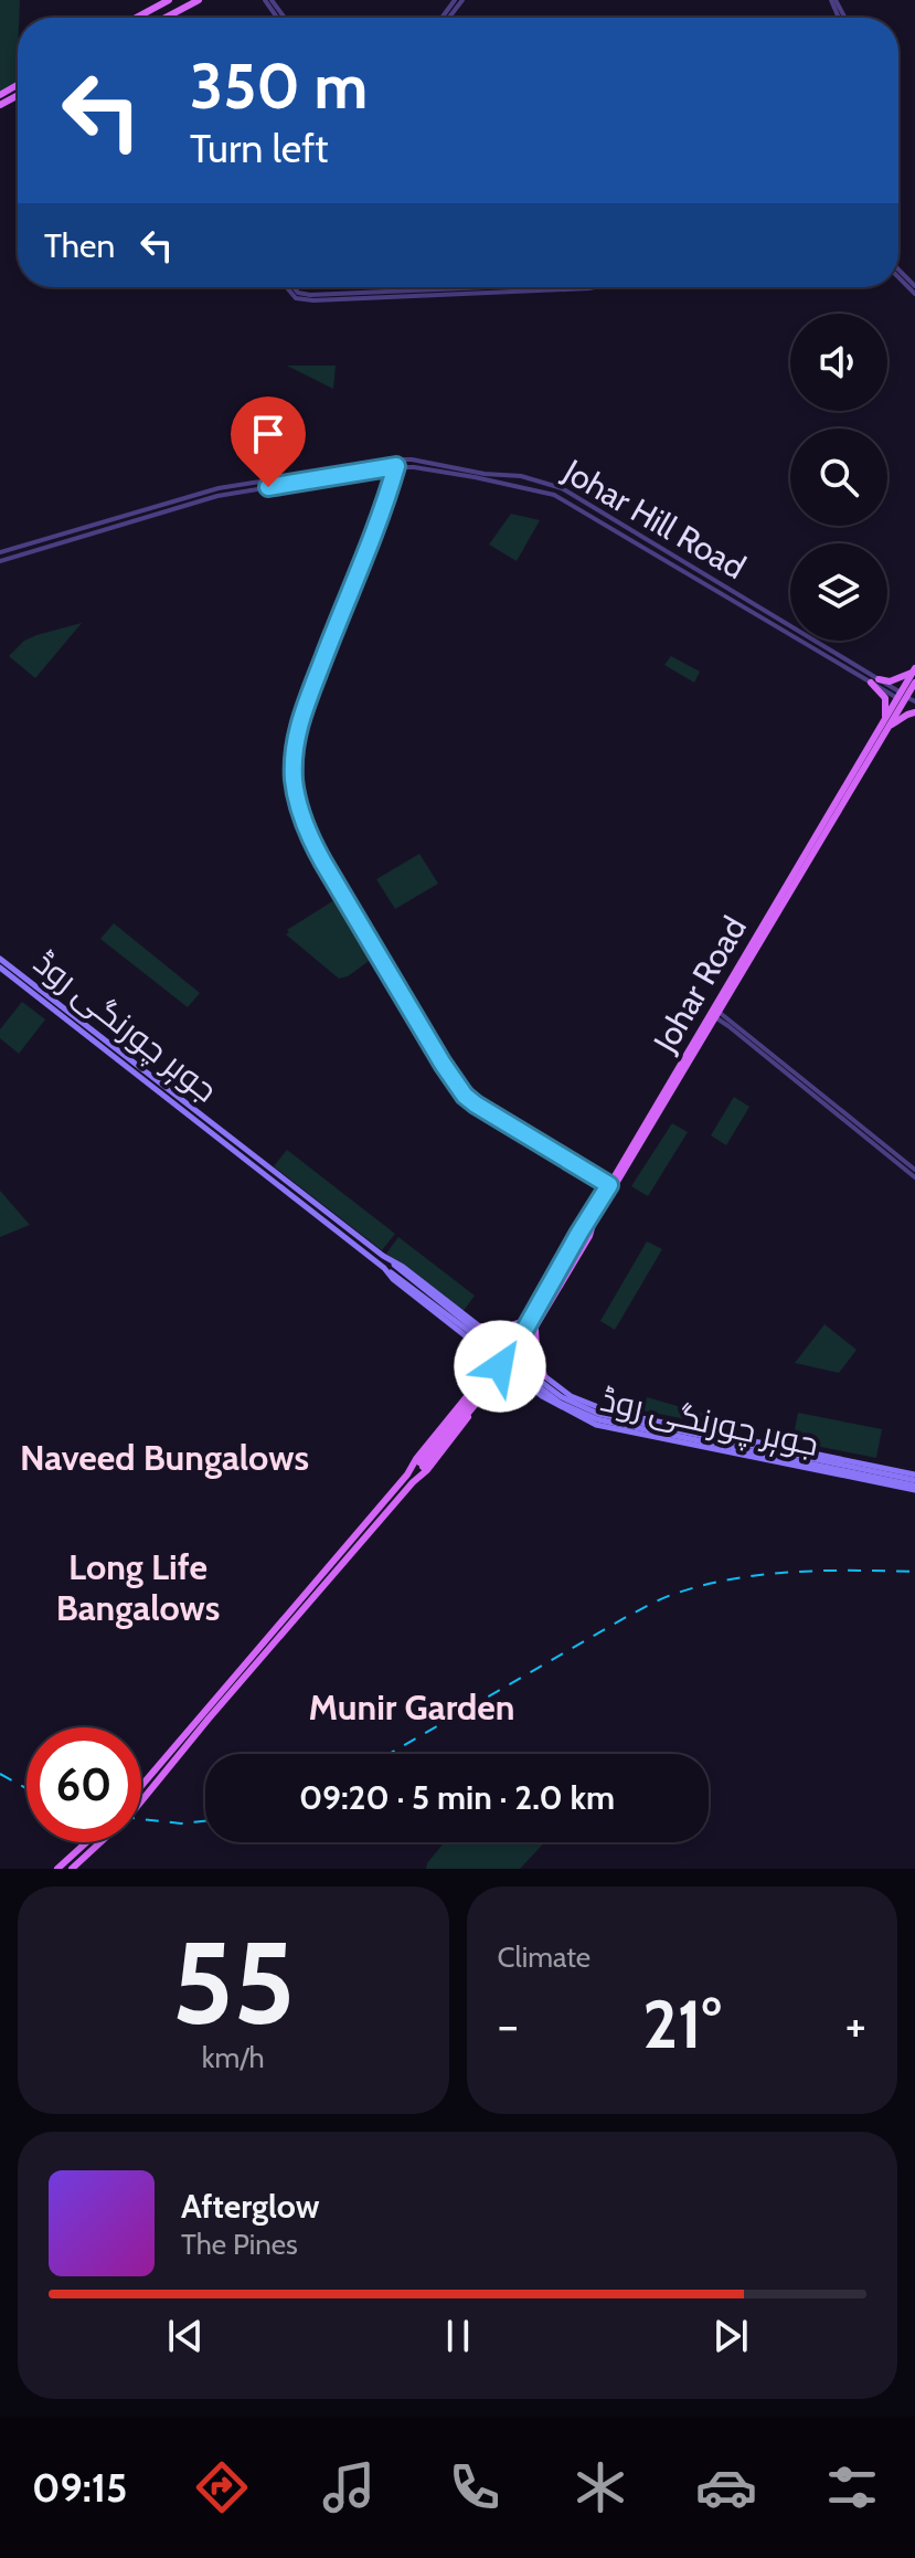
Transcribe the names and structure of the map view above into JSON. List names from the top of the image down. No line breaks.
{"streets":{"main road":["Johar Road","جوہر چورنگی روڈ"],"street":["Johar Hill Road"]},"crossings":[["Johar Hill Road","Johar Road"],["Johar Road","جوہر چورنگی روڈ"]],"districts":["Naveed Bungalows","Long Life Bangalows","Munir Garden"],"page":{"turn":["350 m","Turn left"],"then":"Then","limit":"60","trip":"09:20 · 5 min · 2.0 km","tile":[["55","km/h"],"Climate"],"heat":["−","21°","+"],"song":["Afterglow","The Pines"],"tabs":"09:15"}}
